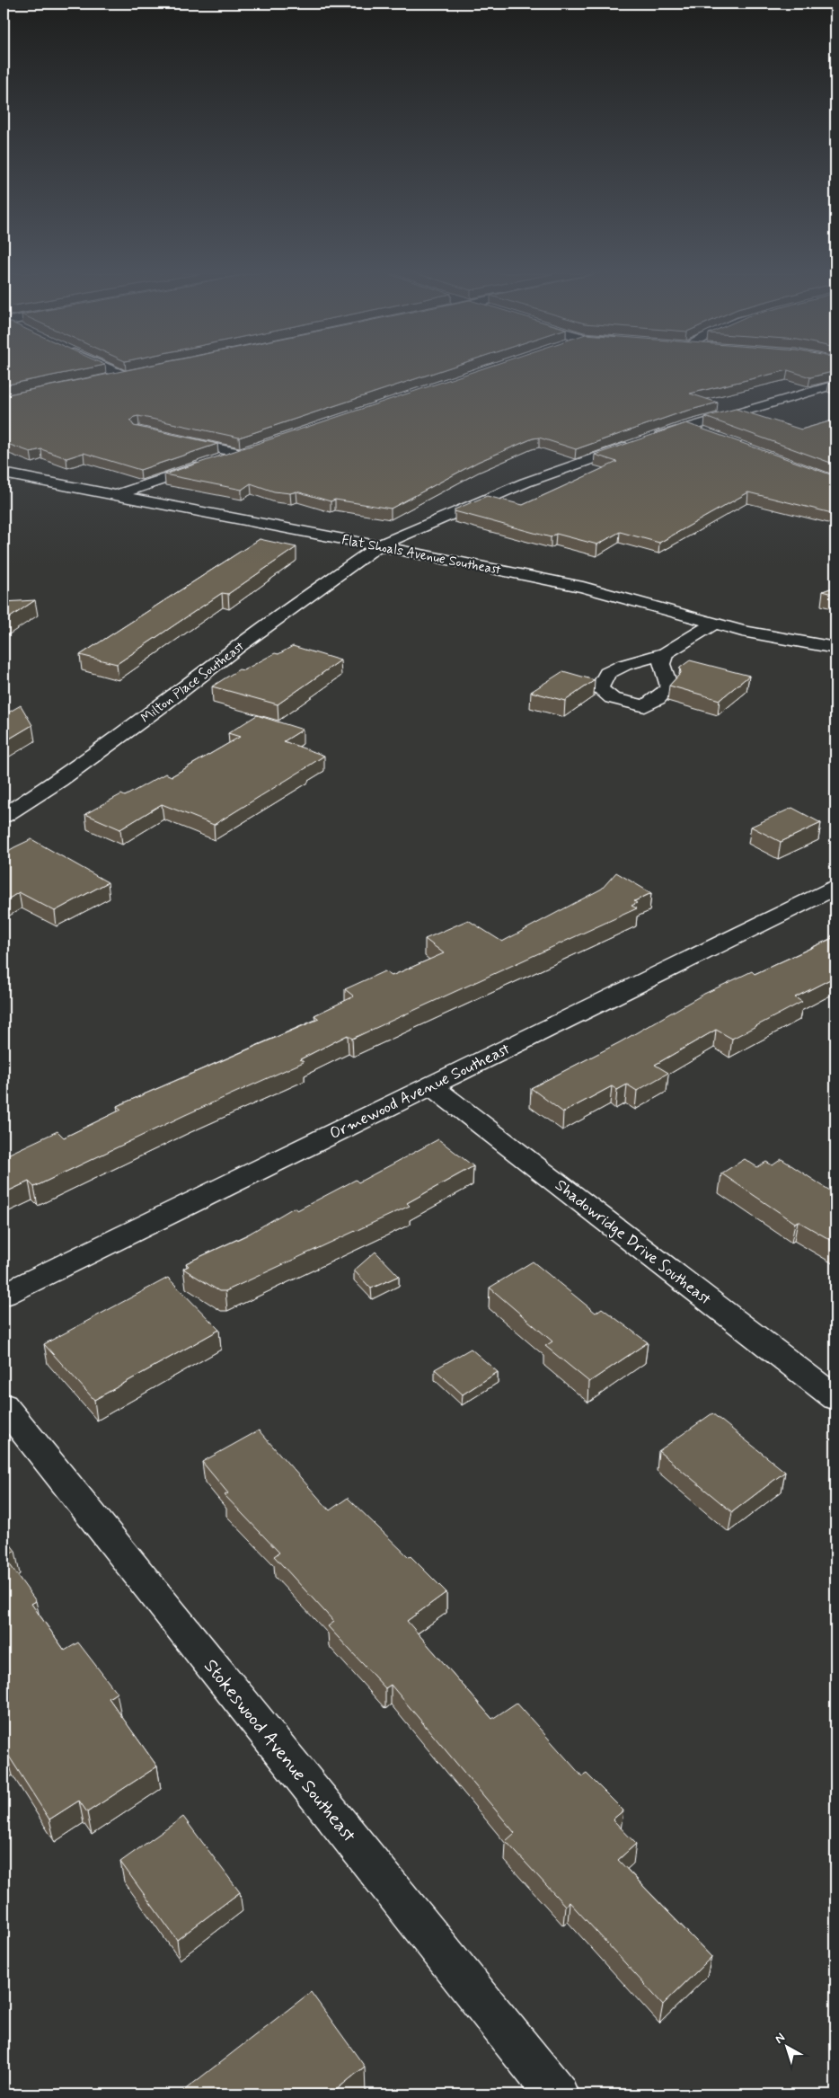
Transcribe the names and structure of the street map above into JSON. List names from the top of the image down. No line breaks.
{"streets":{"street":["Flat Shoals Avenue Southeast","Milton Place Southeast","Ormewood Avenue Southeast","Shadowridge Drive Southeast","Stokeswood Avenue Southeast"]},"crossings":[["Flat Shoals Avenue Southeast","Milton Place Southeast"],["Ormewood Avenue Southeast","Shadowridge Drive Southeast"]],"north":"top left"}
